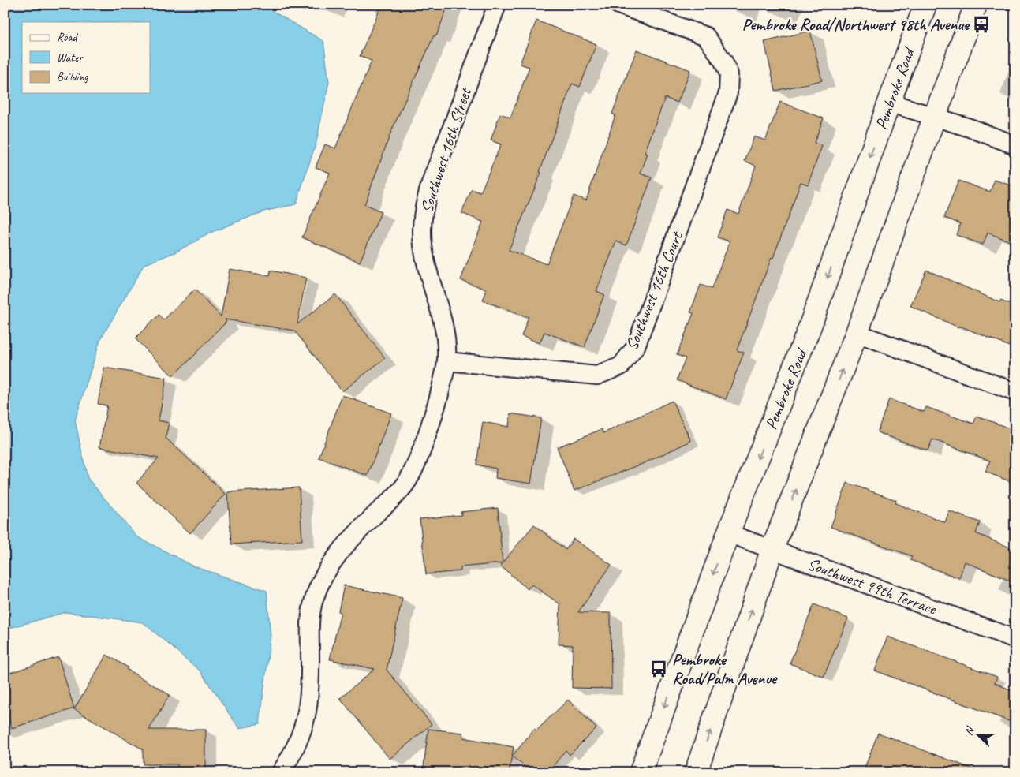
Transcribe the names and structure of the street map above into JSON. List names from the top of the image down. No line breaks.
{"streets":{"main road":["Pembroke Road"],"street":["Southwest 16th Street","Southwest 16th Court","Southwest 99th Terrace"]},"crossings":[["Pembroke Road","Southwest 99th Terrace"],["Southwest 16th Street","Southwest 16th Court"]],"places":{"bus stop":["Pembroke Road/Northwest 98th Avenue","Pembroke Road/Palm Avenue"]},"legend":["Road","Water","Building"],"north":"left"}
